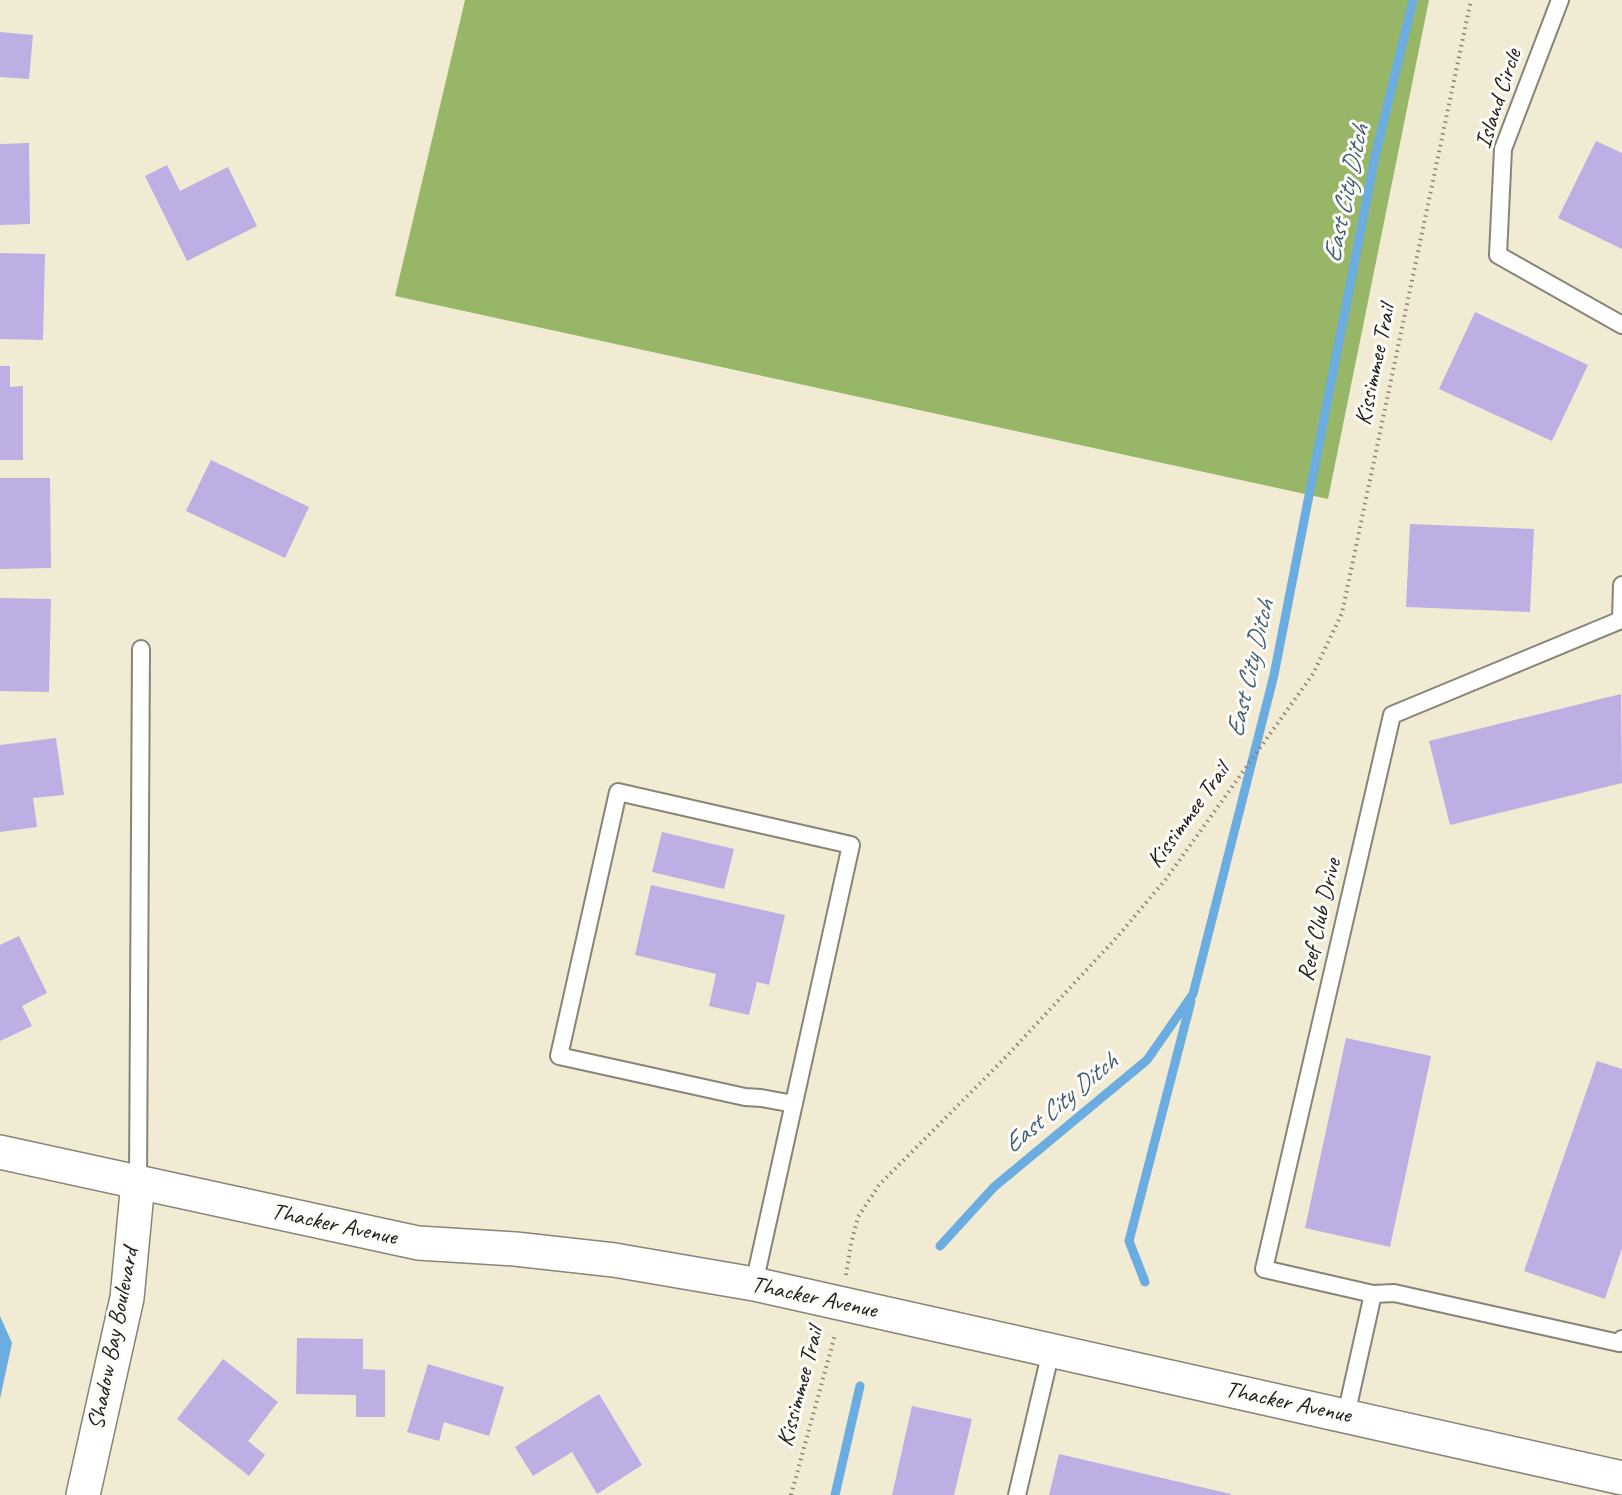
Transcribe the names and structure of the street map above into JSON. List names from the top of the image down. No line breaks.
{"streets":{"street":["Thacker Avenue","Shadow Bay Boulevard"],"lane":["Island Circle","Reef Club Drive"],"path":["Kissimmee Trail"]},"crossings":[["Kissimmee Trail","Thacker Avenue"],["Thacker Avenue","Shadow Bay Boulevard"]],"water":["East City Ditch"]}
